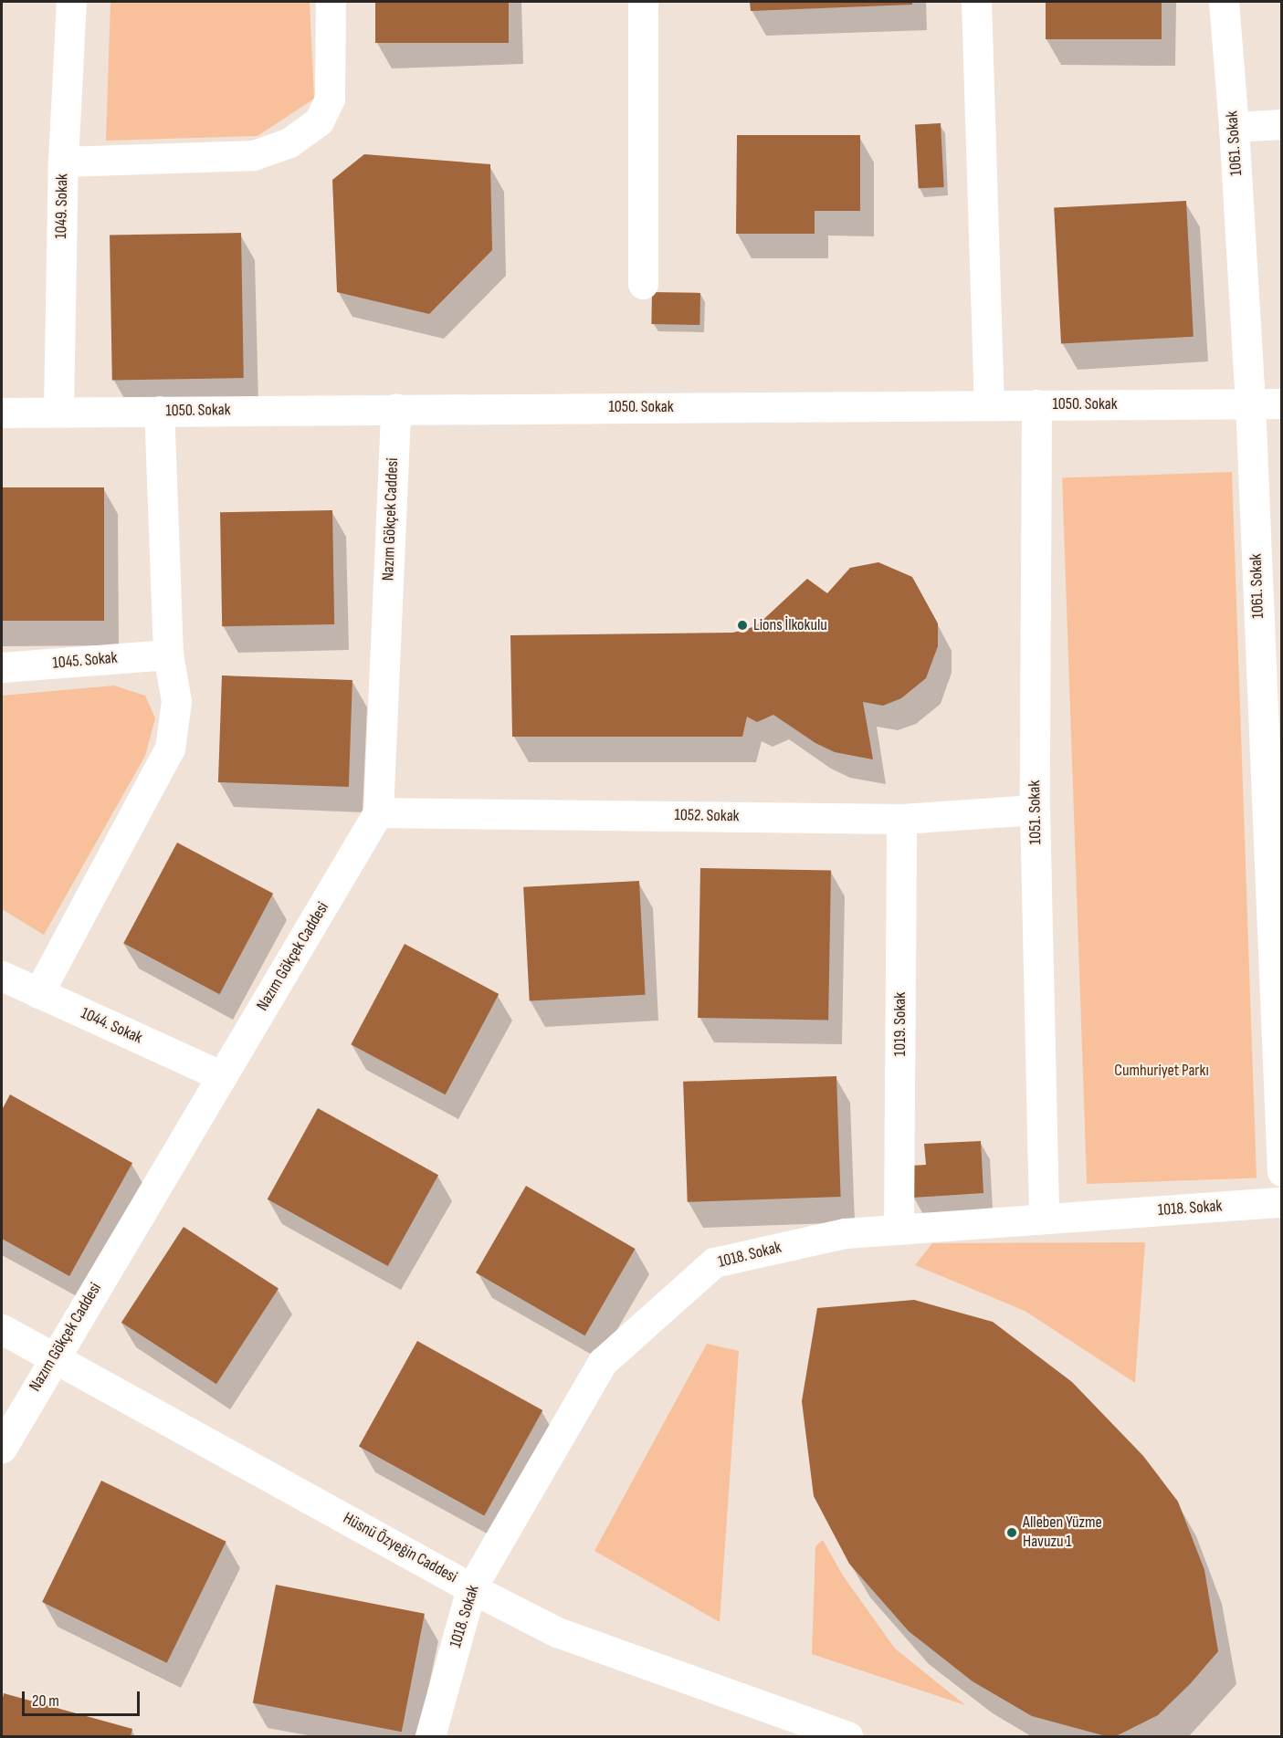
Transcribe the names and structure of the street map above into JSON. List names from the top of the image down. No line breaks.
{"streets":{"street":["1061. Sokak","1049. Sokak","1050. Sokak","Nazım Gökçek Caddesi","1045. Sokak","1051. Sokak","1052. Sokak","1019. Sokak","1044. Sokak","1018. Sokak","Hüsnü Özyeğin Caddesi"]},"crossings":[["1061. Sokak","1050. Sokak"],["1049. Sokak","1050. Sokak"],["1050. Sokak","Nazım Gökçek Caddesi"],["1050. Sokak","1051. Sokak"],["Nazım Gökçek Caddesi","1052. Sokak"],["Nazım Gökçek Caddesi","1044. Sokak"],["Nazım Gökçek Caddesi","Hüsnü Özyeğin Caddesi"],["1051. Sokak","1052. Sokak"],["1051. Sokak","1018. Sokak"],["1052. Sokak","1019. Sokak"],["1019. Sokak","1018. Sokak"],["1018. Sokak","Hüsnü Özyeğin Caddesi"]],"parks":["Cumhuriyet Parkı"],"places":["Lions İlkokulu","Alleben Yüzme Havuzu 1"],"scale_bar":"20 m"}
